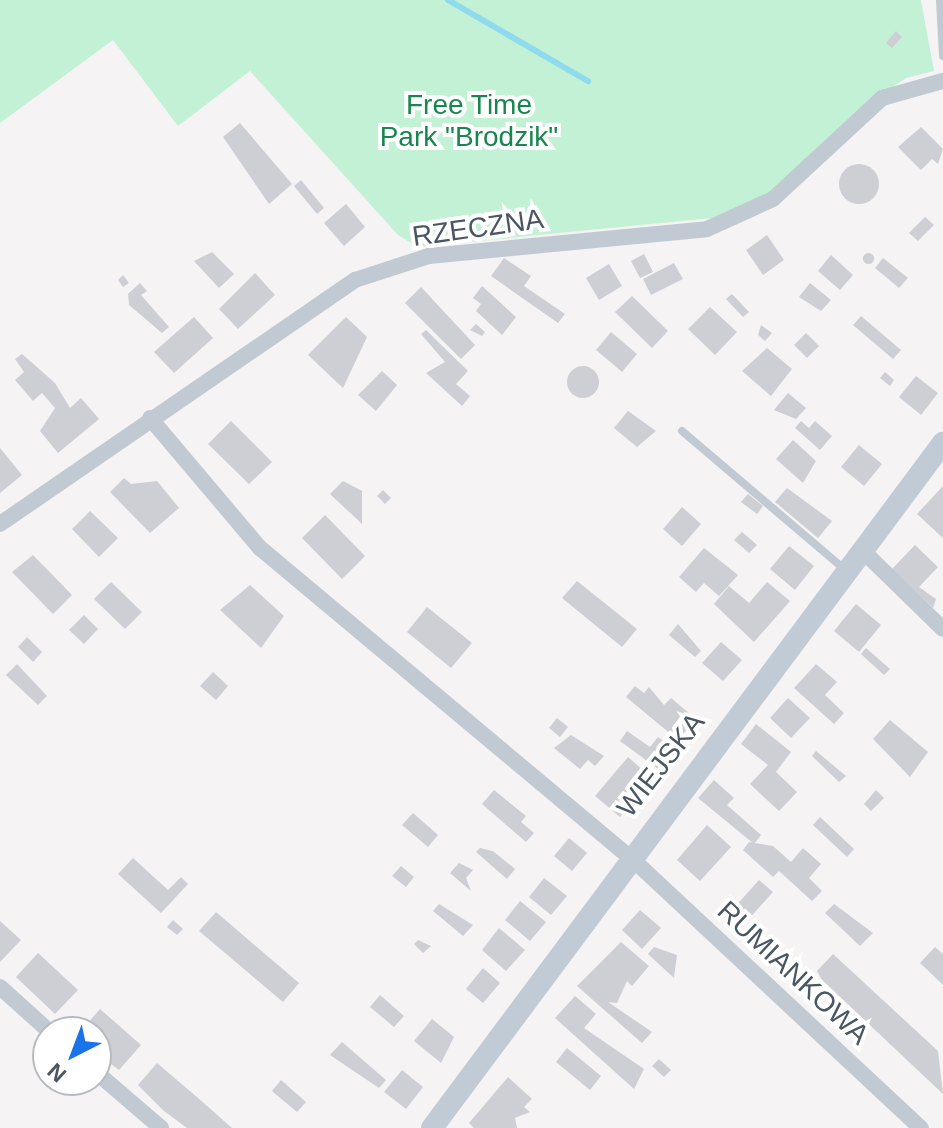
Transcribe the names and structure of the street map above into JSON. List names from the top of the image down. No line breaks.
{"streets":{"street":["RZECZNA","WIEJSKA","RUMIANKOWA"]},"crossings":[["RZECZNA","RUMIANKOWA"],["WIEJSKA","RUMIANKOWA"]],"parks":["Free Time Park \"Brodzik\""],"north":"bottom left"}
